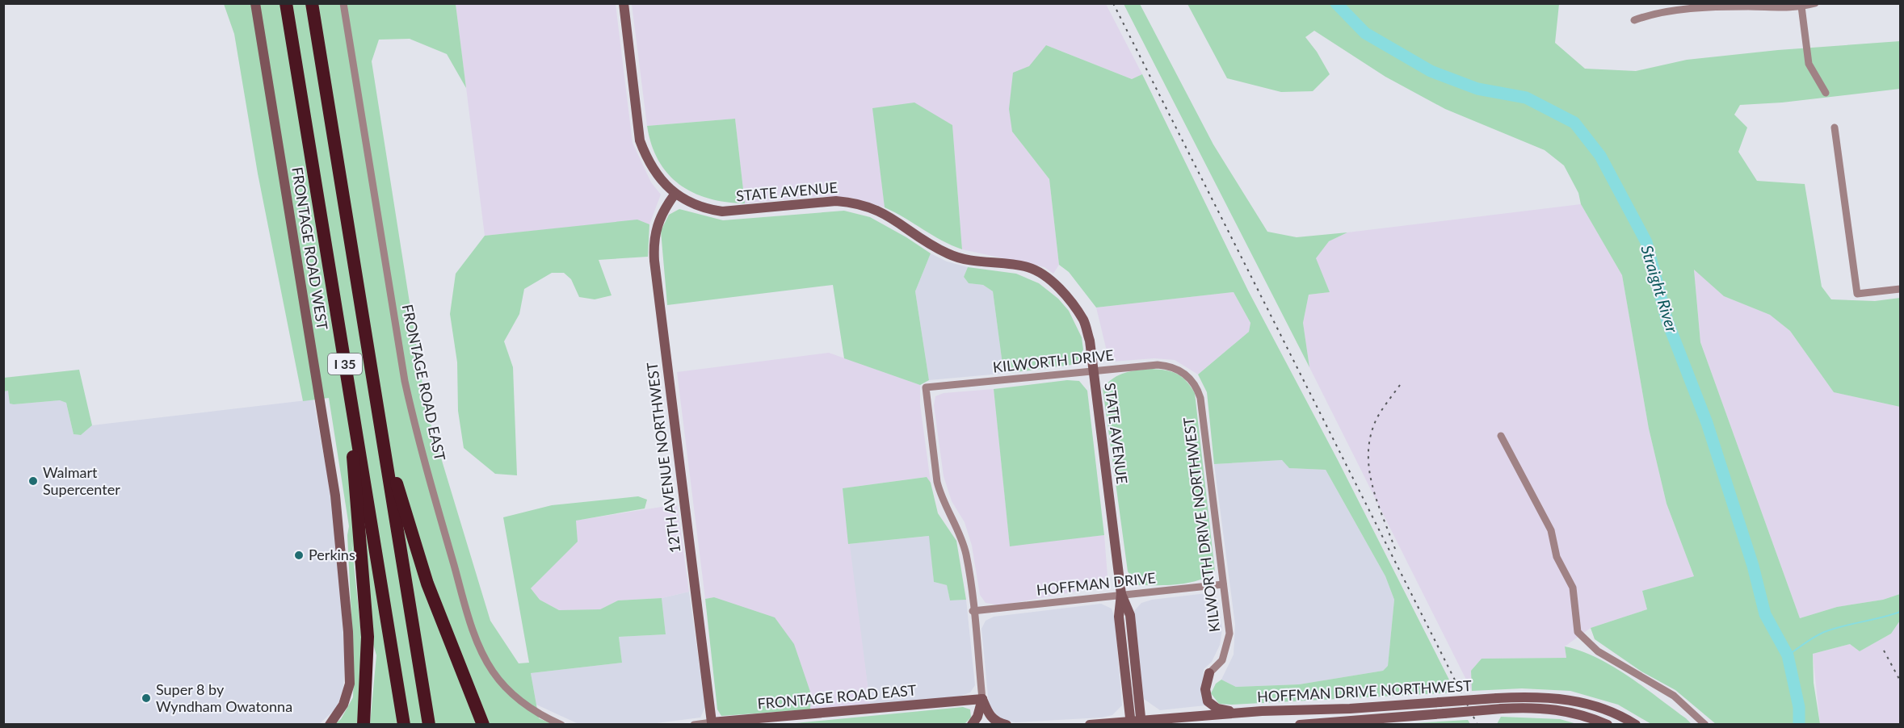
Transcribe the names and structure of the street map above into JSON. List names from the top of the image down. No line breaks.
{"streets":{"highway":["I 35"],"street":["STATE AVENUE","FRONTAGE ROAD WEST","KILWORTH DRIVE","FRONTAGE ROAD EAST","12TH AVENUE NORTHWEST","KILWORTH DRIVE NORTHWEST","HOFFMAN DRIVE","HOFFMAN DRIVE NORTHWEST"]},"crossings":[["STATE AVENUE","KILWORTH DRIVE"],["STATE AVENUE","12TH AVENUE NORTHWEST"],["STATE AVENUE","HOFFMAN DRIVE"],["KILWORTH DRIVE","KILWORTH DRIVE NORTHWEST"],["KILWORTH DRIVE","HOFFMAN DRIVE"],["FRONTAGE ROAD EAST","12TH AVENUE NORTHWEST"],["KILWORTH DRIVE NORTHWEST","HOFFMAN DRIVE"]],"water":["Straight River"],"places":["Walmart Supercenter","Perkins","Super 8 by Wyndham Owatonna"]}
